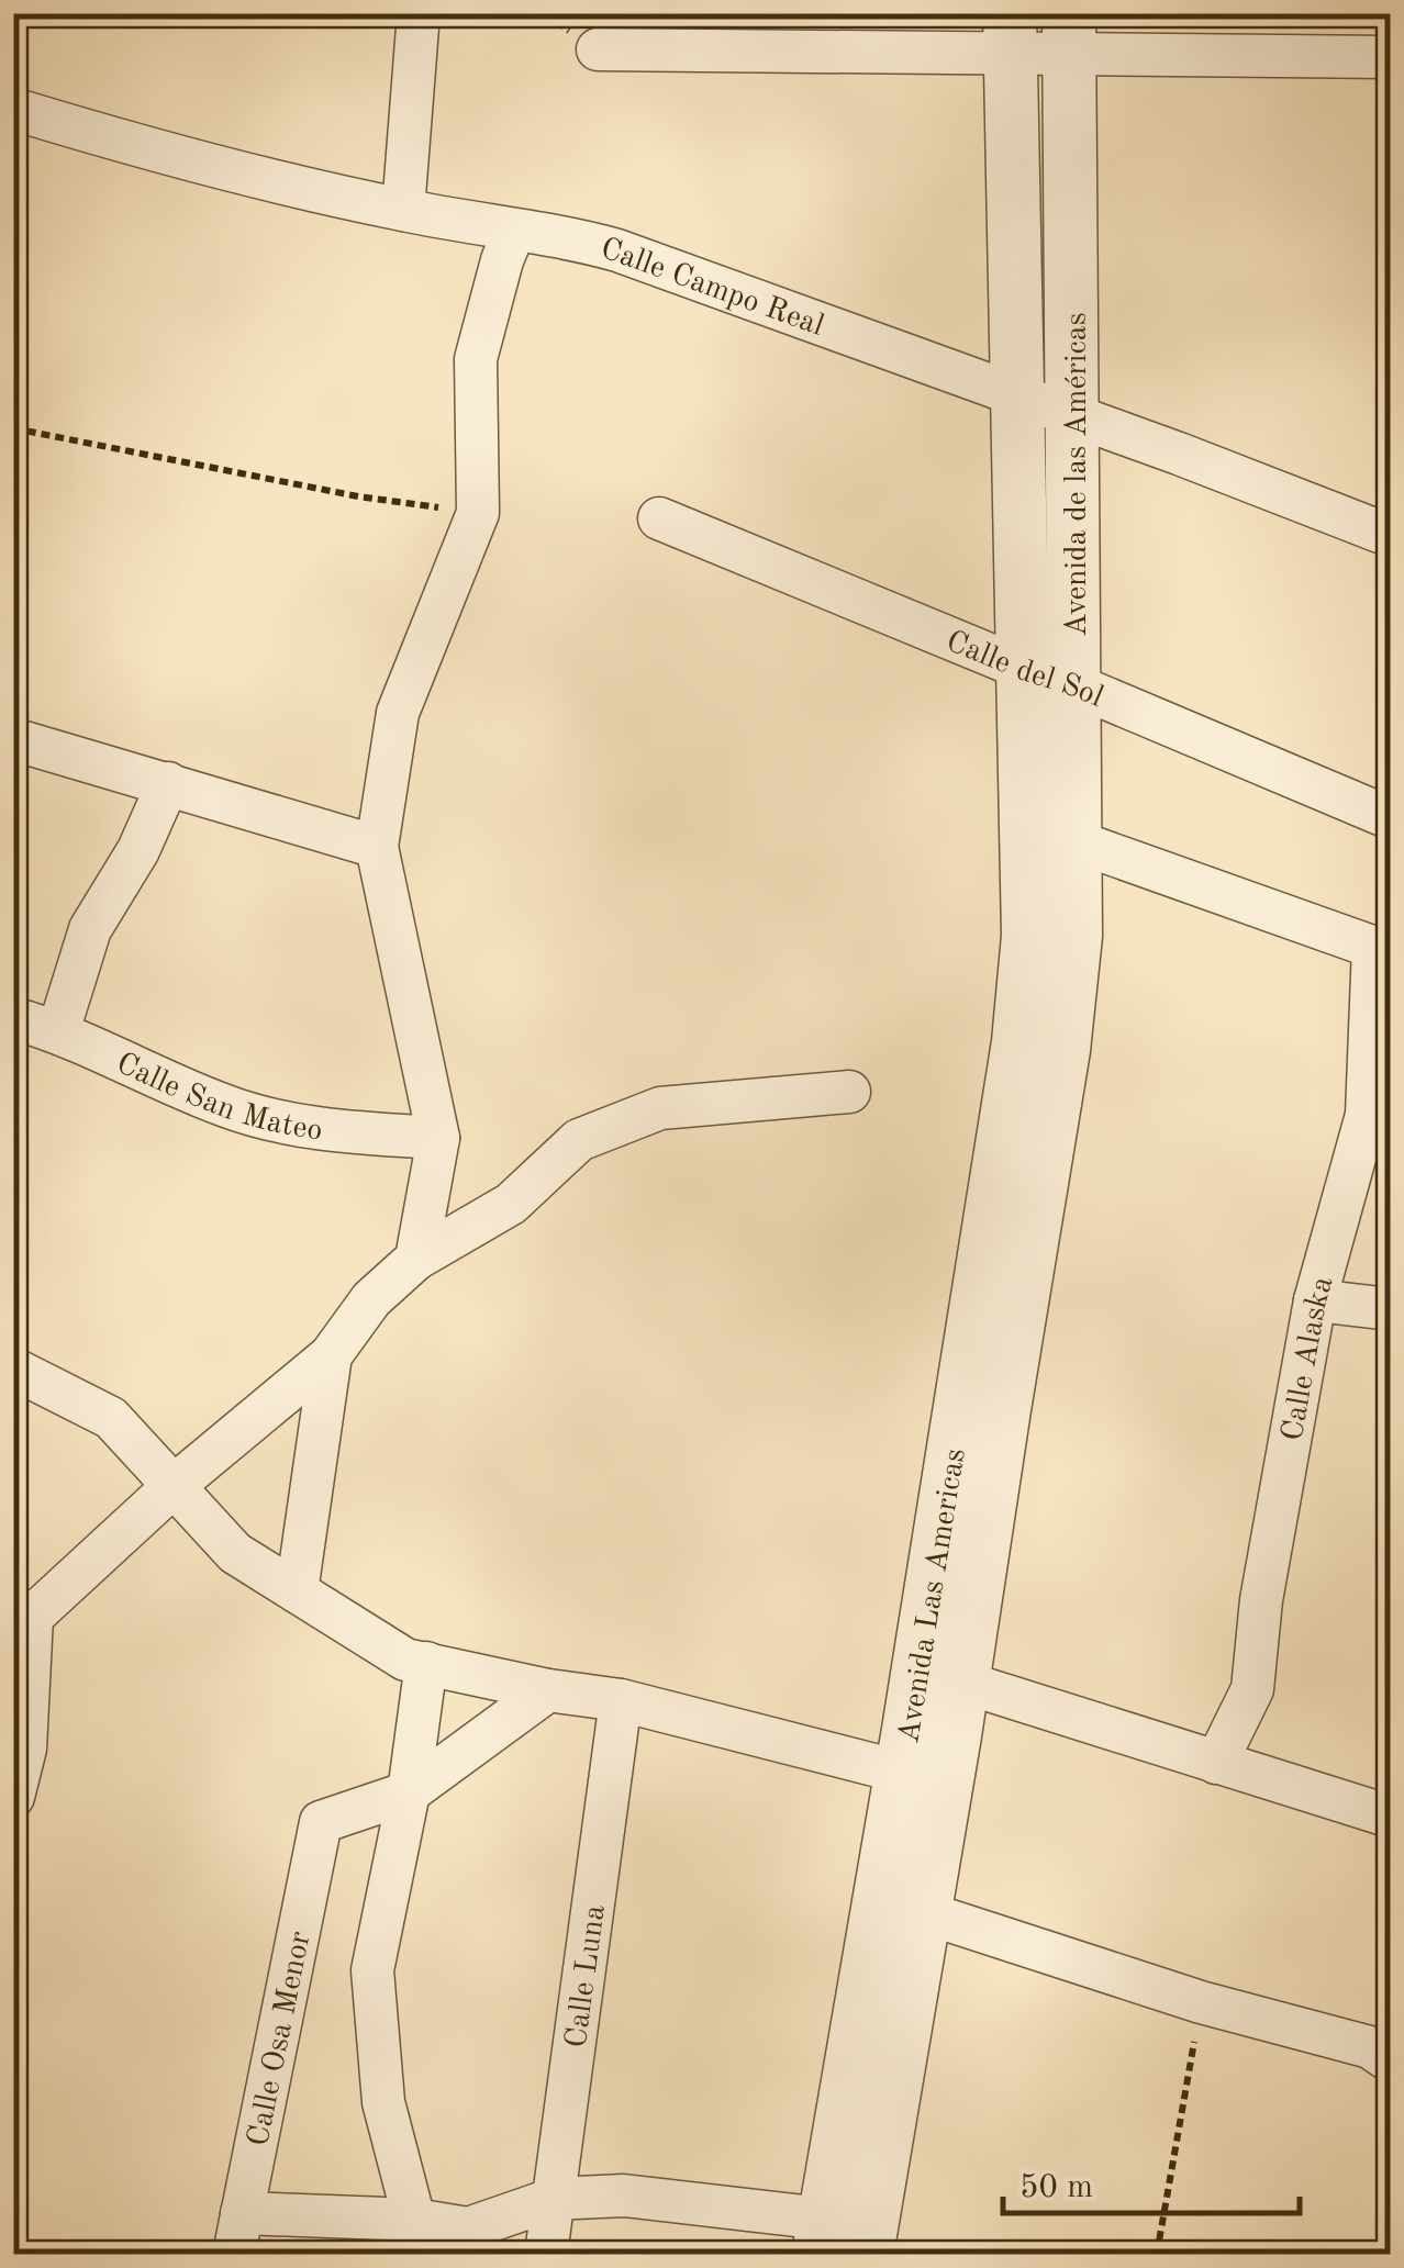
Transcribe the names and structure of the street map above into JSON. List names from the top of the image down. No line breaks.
{"streets":{"street":["Calle Campo Real","Avenida de las Américas","Calle del Sol","Calle San Mateo","Calle Alaska","Avenida Las Americas","Calle Luna","Calle Osa Menor"]},"crossings":[["Calle Campo Real","Avenida de las Américas"],["Avenida de las Américas","Calle del Sol"],["Avenida de las Américas","Avenida Las Americas"]],"scale_bar":"50 m"}
